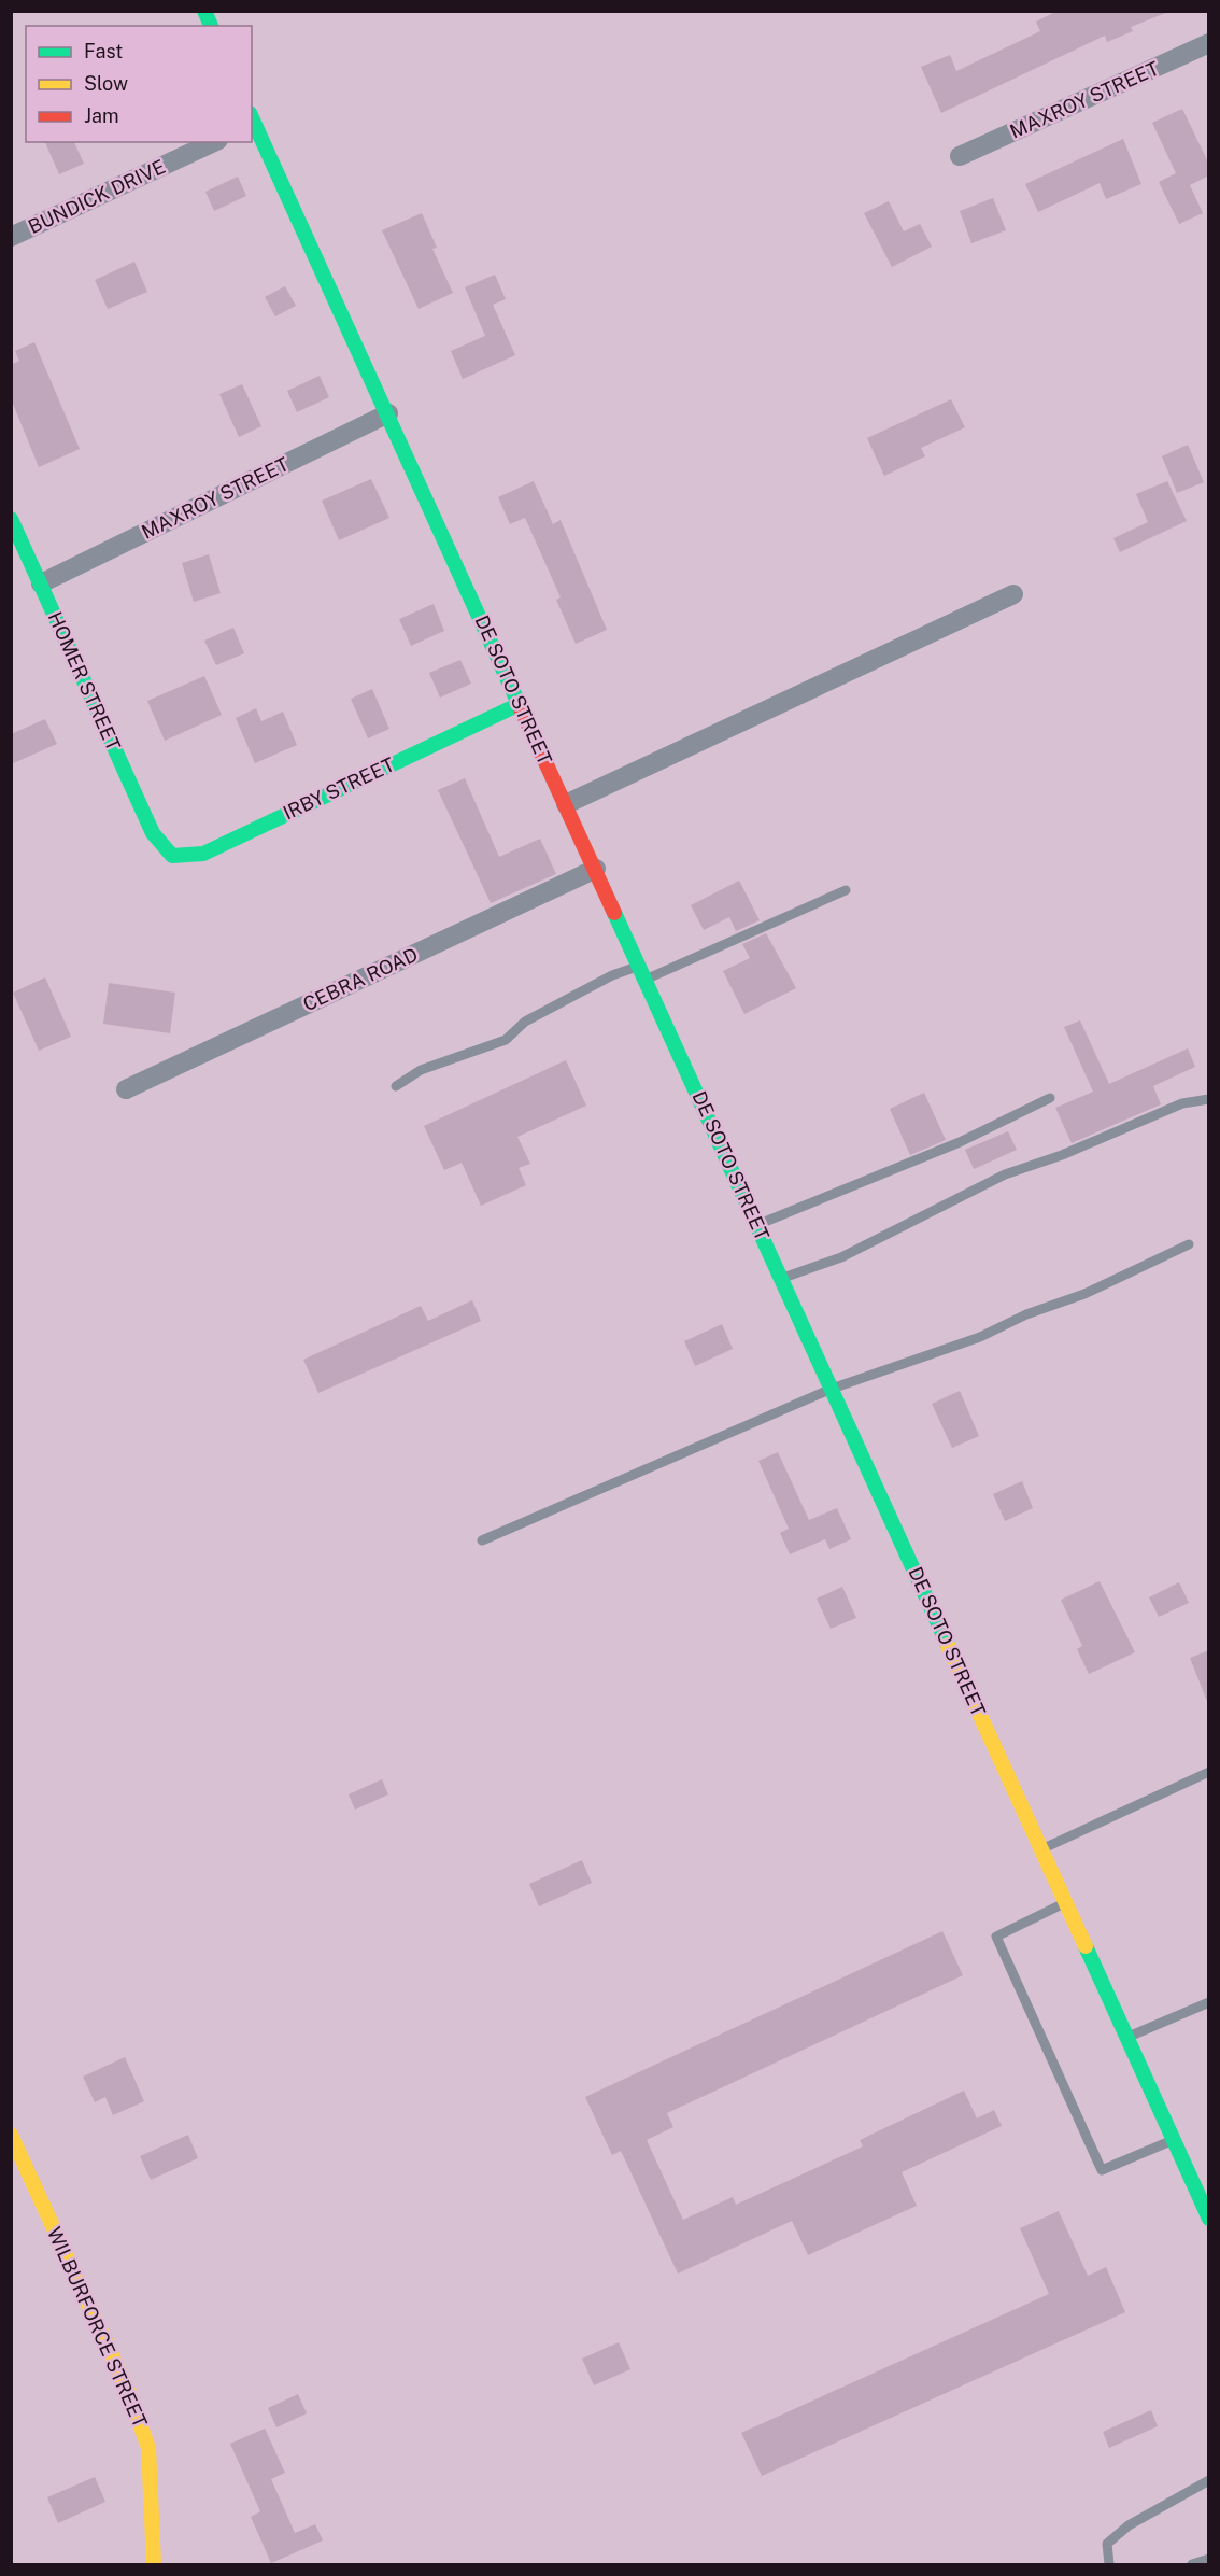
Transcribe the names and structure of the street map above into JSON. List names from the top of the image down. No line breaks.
{"streets":{"street":["MAXROY STREET","BUNDICK DRIVE","HOMER STREET","DE SOTO STREET","IRBY STREET","CEBRA ROAD","WILBURFORCE STREET"]},"crossings":[["MAXROY STREET","HOMER STREET"],["MAXROY STREET","DE SOTO STREET"],["HOMER STREET","IRBY STREET"],["DE SOTO STREET","IRBY STREET"],["DE SOTO STREET","CEBRA ROAD"]],"legend":["Fast","Slow","Jam"]}
